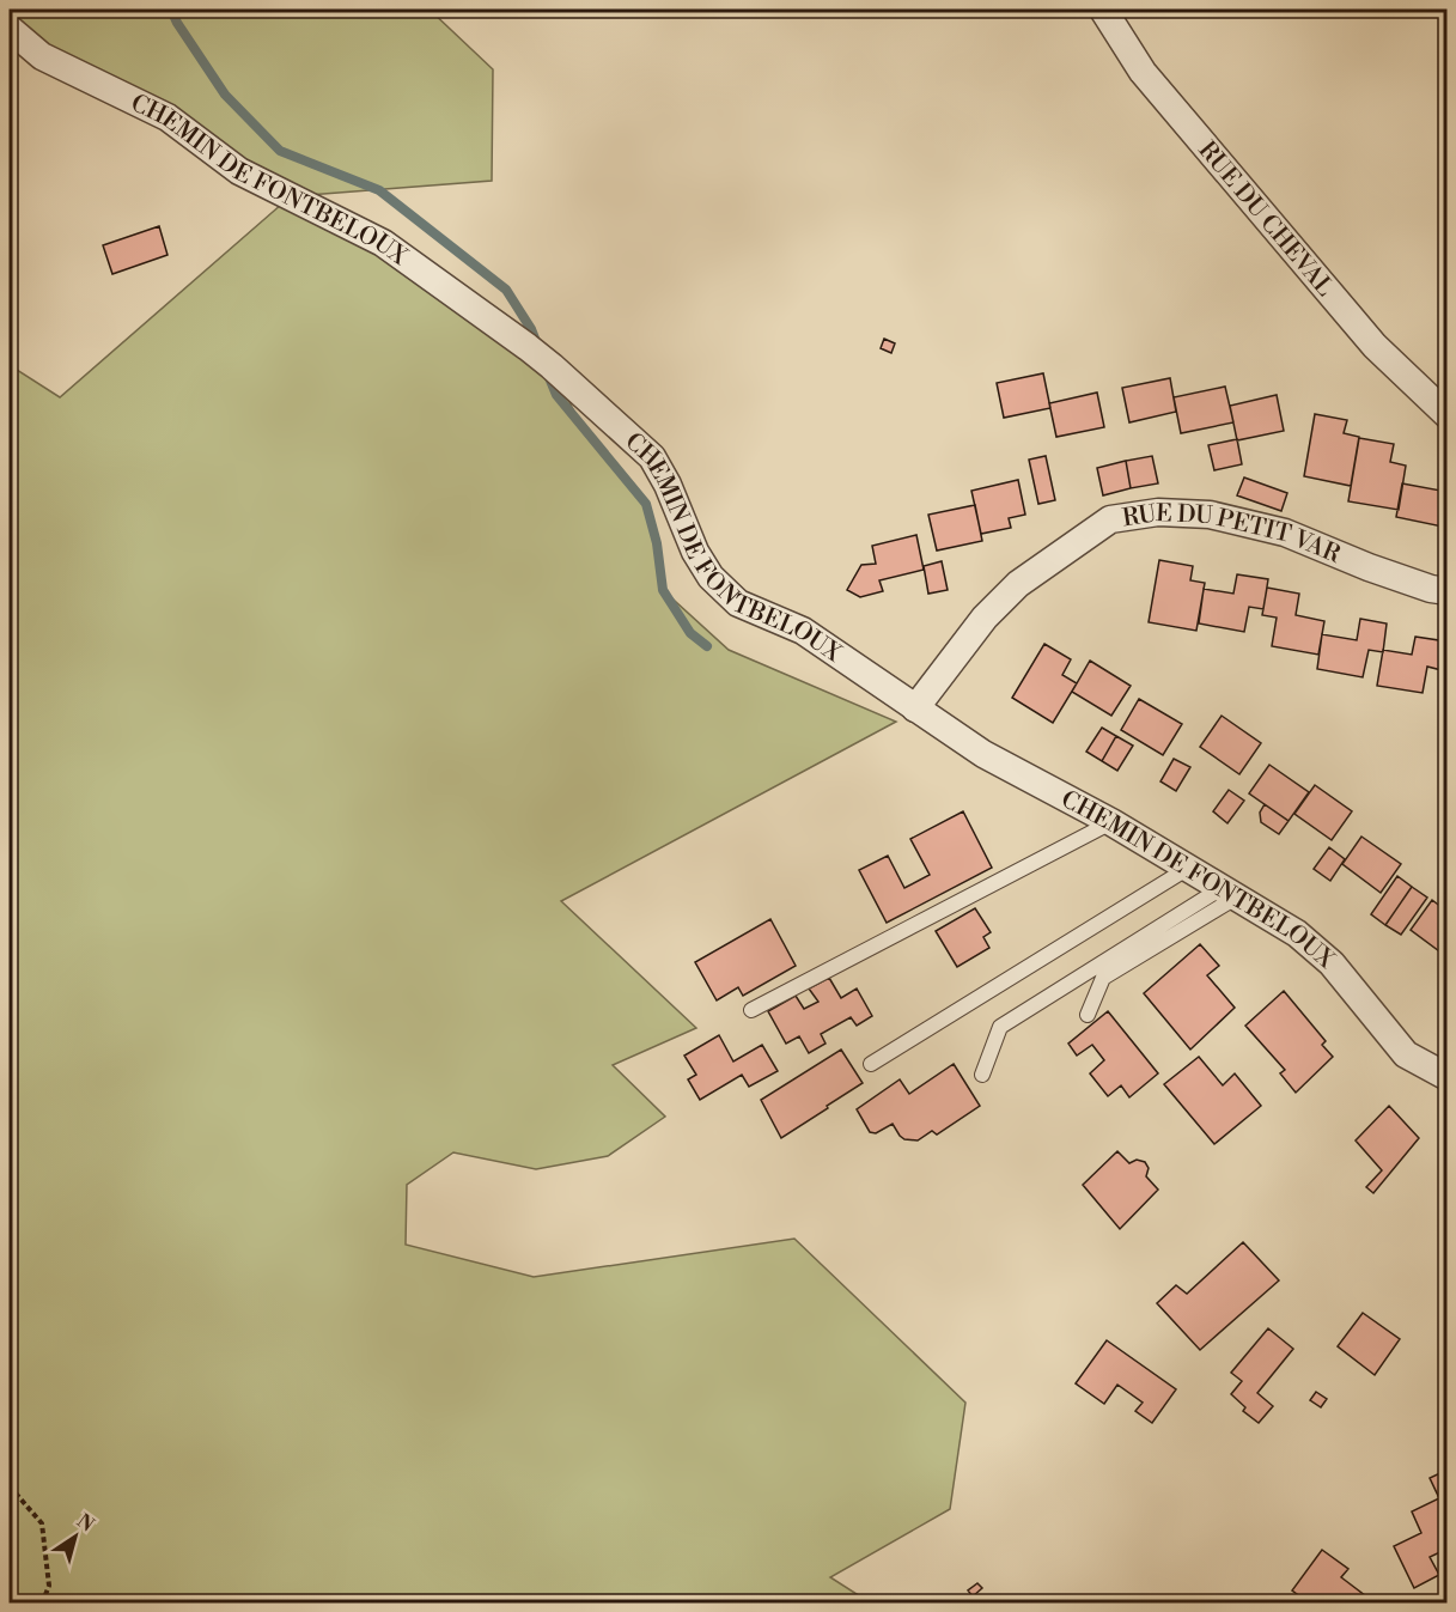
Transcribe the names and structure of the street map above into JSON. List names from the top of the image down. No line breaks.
{"streets":{"street":["CHEMIN DE FONTBELOUX","RUE DU CHEVAL","RUE DU PETIT VAR"]},"crossings":[["CHEMIN DE FONTBELOUX","RUE DU PETIT VAR"]],"north":"top right"}
